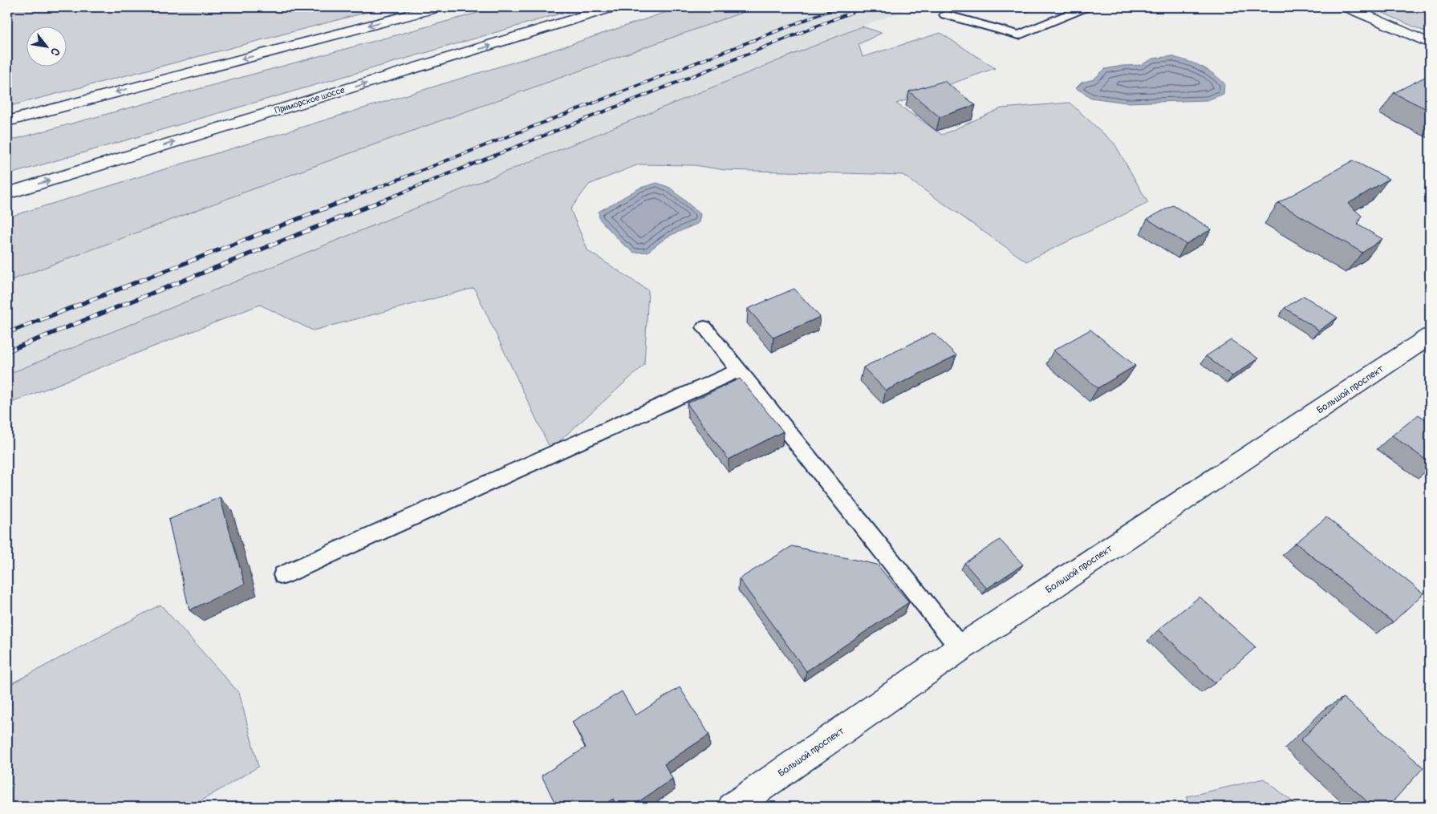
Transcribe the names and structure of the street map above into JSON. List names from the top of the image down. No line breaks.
{"streets":{"main road":["Приморское шоссе","Большой проспект"]},"north":"bottom right"}
